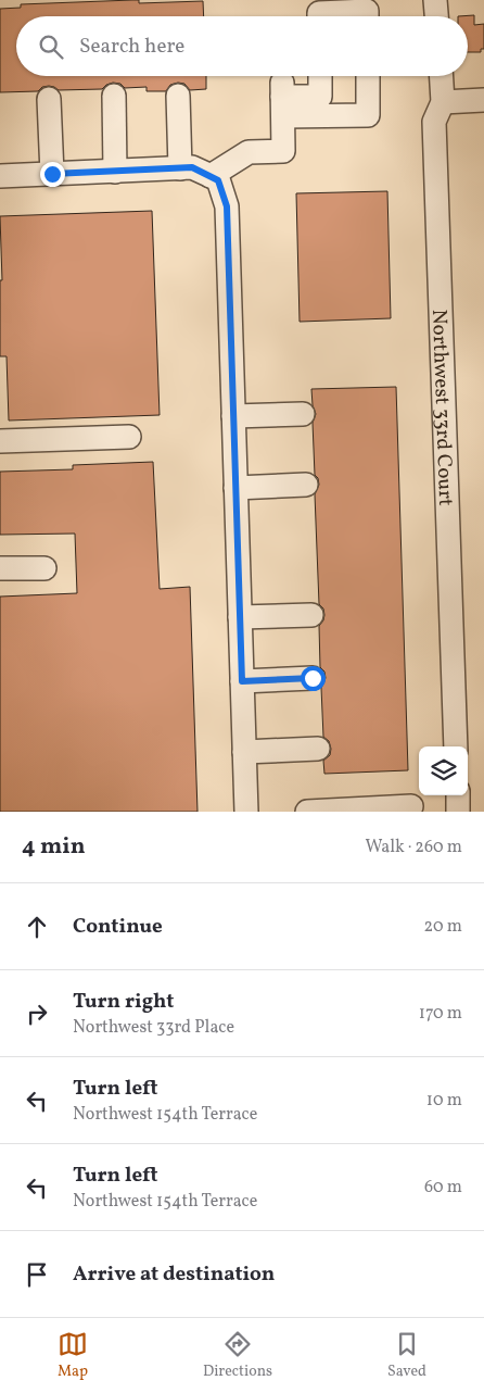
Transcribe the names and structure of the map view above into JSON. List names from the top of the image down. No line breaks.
{"streets":{"street":["Northwest 33rd Court"]},"page":{"search":"Search here","heading":["4 min","Walk · 260 m"],"list":[["Continue","20 m"],["Turn right","Northwest 33rd Place","170 m"],["Turn left","Northwest 154th Terrace","10 m"],["Turn left","Northwest 154th Terrace","60 m"],"Arrive at destination"],"nav":["Map","Directions","Saved"]}}
